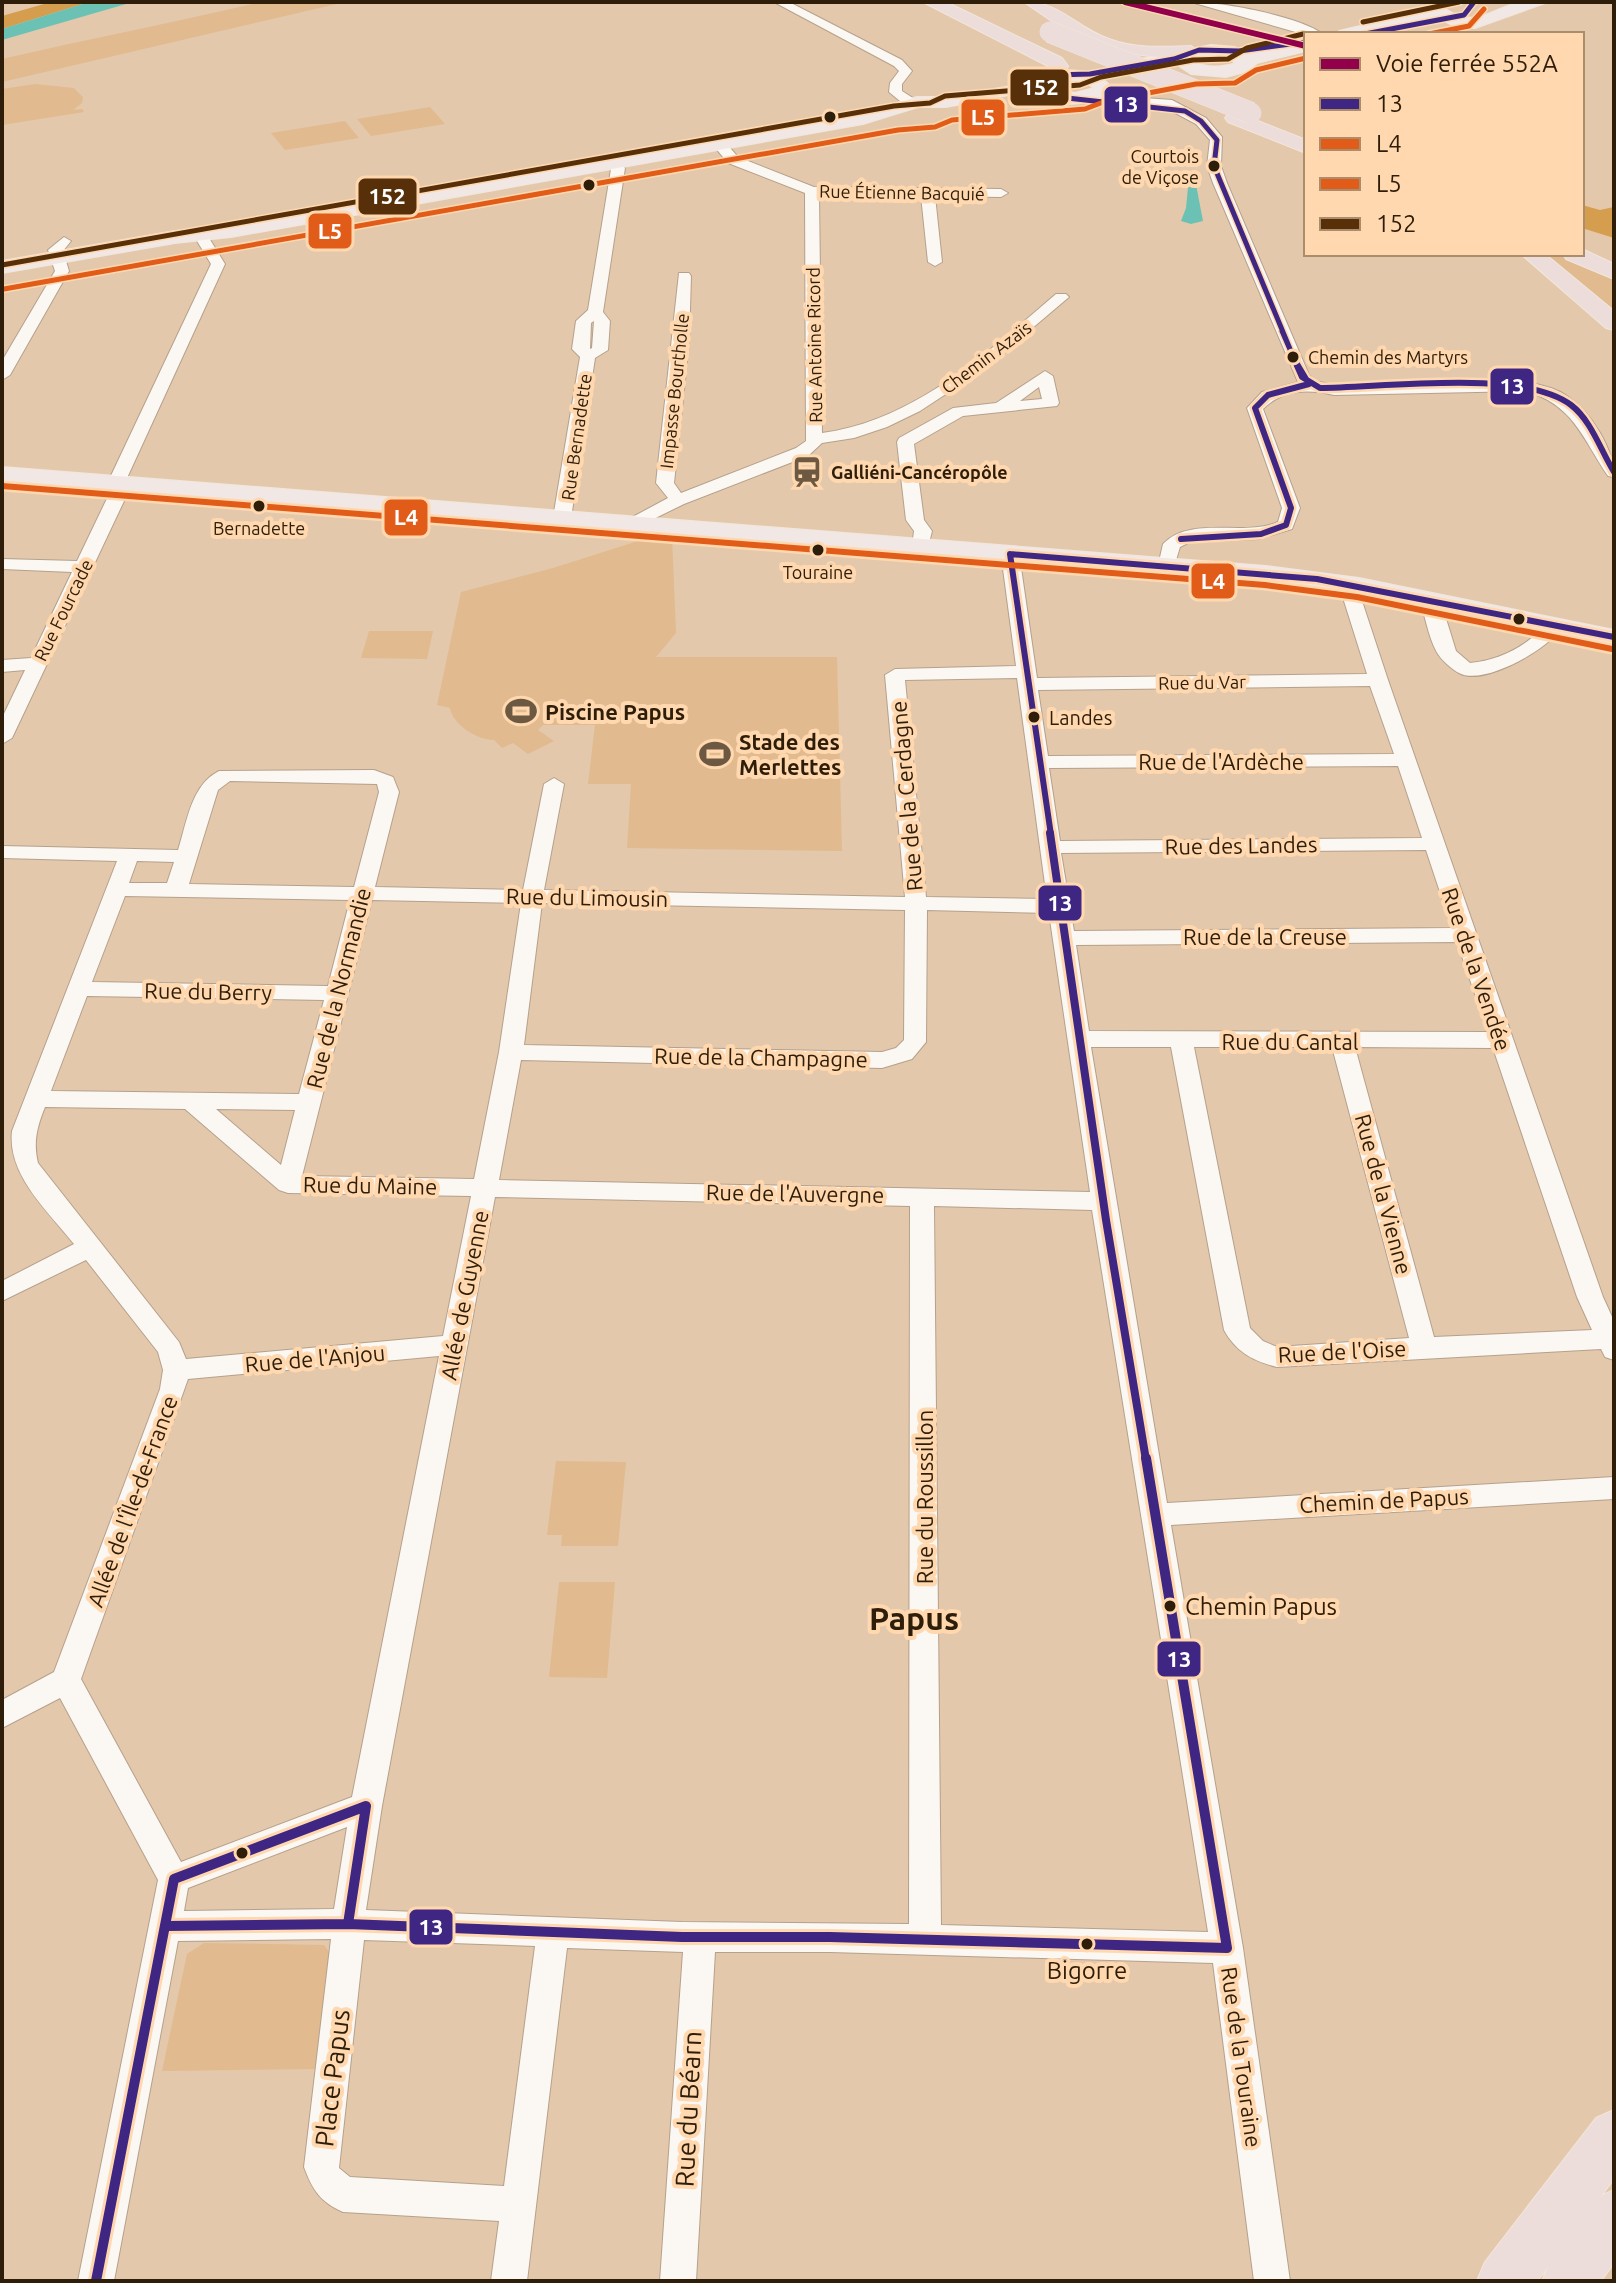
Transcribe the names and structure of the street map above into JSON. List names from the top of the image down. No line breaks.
{"streets":{"street":["Rue Étienne Bacquié","Rue Antoine Ricord","Chemin Azaïs","Impasse Bourtholle","Rue Bernadette","Rue Fourcade","Rue du Var","Rue de l'Ardèche","Rue de la Cerdagne","Rue des Landes","Rue du Limousin","Rue de la Creuse","Rue de la Vendée","Rue de la Normandie","Rue du Berry","Rue du Cantal","Rue de la Champagne","Rue du Maine","Rue de l'Auvergne","Rue de la Vienne","Allée de Guyenne","Rue de l'Oise","Rue de l'Anjou","Rue du Roussillon","Chemin de Papus","Allée de l'Île-de-France","Rue de la Touraine","Place Papus","Rue du Béarn"]},"crossings":[["Rue Étienne Bacquié","Rue Antoine Ricord"],["Rue Antoine Ricord","Chemin Azaïs"],["Rue Antoine Ricord","Impasse Bourtholle"],["Rue du Var","Rue de la Cerdagne"],["Rue du Var","Rue de la Vendée"],["Rue du Var","Rue de la Touraine"],["Rue de l'Ardèche","Rue de la Vendée"],["Rue de l'Ardèche","Rue de la Touraine"],["Rue de la Cerdagne","Rue du Limousin"],["Rue de la Cerdagne","Rue de la Champagne"],["Rue de la Cerdagne","Rue de la Touraine"],["Rue des Landes","Rue de la Vendée"],["Rue des Landes","Rue de la Touraine"],["Rue du Limousin","Rue de la Normandie"],["Rue du Limousin","Rue de la Champagne"],["Rue du Limousin","Allée de Guyenne"],["Rue du Limousin","Allée de l'Île-de-France"],["Rue du Limousin","Rue de la Touraine"],["Rue de la Creuse","Rue de la Vendée"],["Rue de la Creuse","Rue de la Touraine"],["Rue de la Vendée","Rue du Cantal"],["Rue de la Vendée","Rue de l'Oise"],["Rue de la Normandie","Rue du Berry"],["Rue de la Normandie","Rue du Maine"],["Rue du Berry","Allée de l'Île-de-France"],["Rue du Cantal","Rue de la Vienne"],["Rue du Cantal","Rue de l'Oise"],["Rue du Cantal","Rue de la Touraine"],["Rue de la Champagne","Allée de Guyenne"],["Rue du Maine","Rue de l'Auvergne"],["Rue du Maine","Allée de Guyenne"],["Rue de l'Auvergne","Allée de Guyenne"],["Rue de l'Auvergne","Rue du Roussillon"],["Rue de l'Auvergne","Rue de la Touraine"],["Rue de la Vienne","Rue de l'Oise"],["Allée de Guyenne","Rue de l'Anjou"],["Allée de Guyenne","Place Papus"],["Rue de l'Anjou","Allée de l'Île-de-France"],["Chemin de Papus","Rue de la Touraine"]],"districts":["Papus"],"places":{"other":["Courtois de Viçose","Chemin des Martyrs","Bernadette","Touraine","Landes","Chemin Papus","Bigorre"],"station":["Galliéni-Cancéropôle"],"sports":["Piscine Papus","Stade des Merlettes"]},"lines":["rail line 552A","transit line 13","transit line 152","transit line L5","transit line L4"],"legend":["Voie ferrée 552A","13","L4","L5","152"]}
